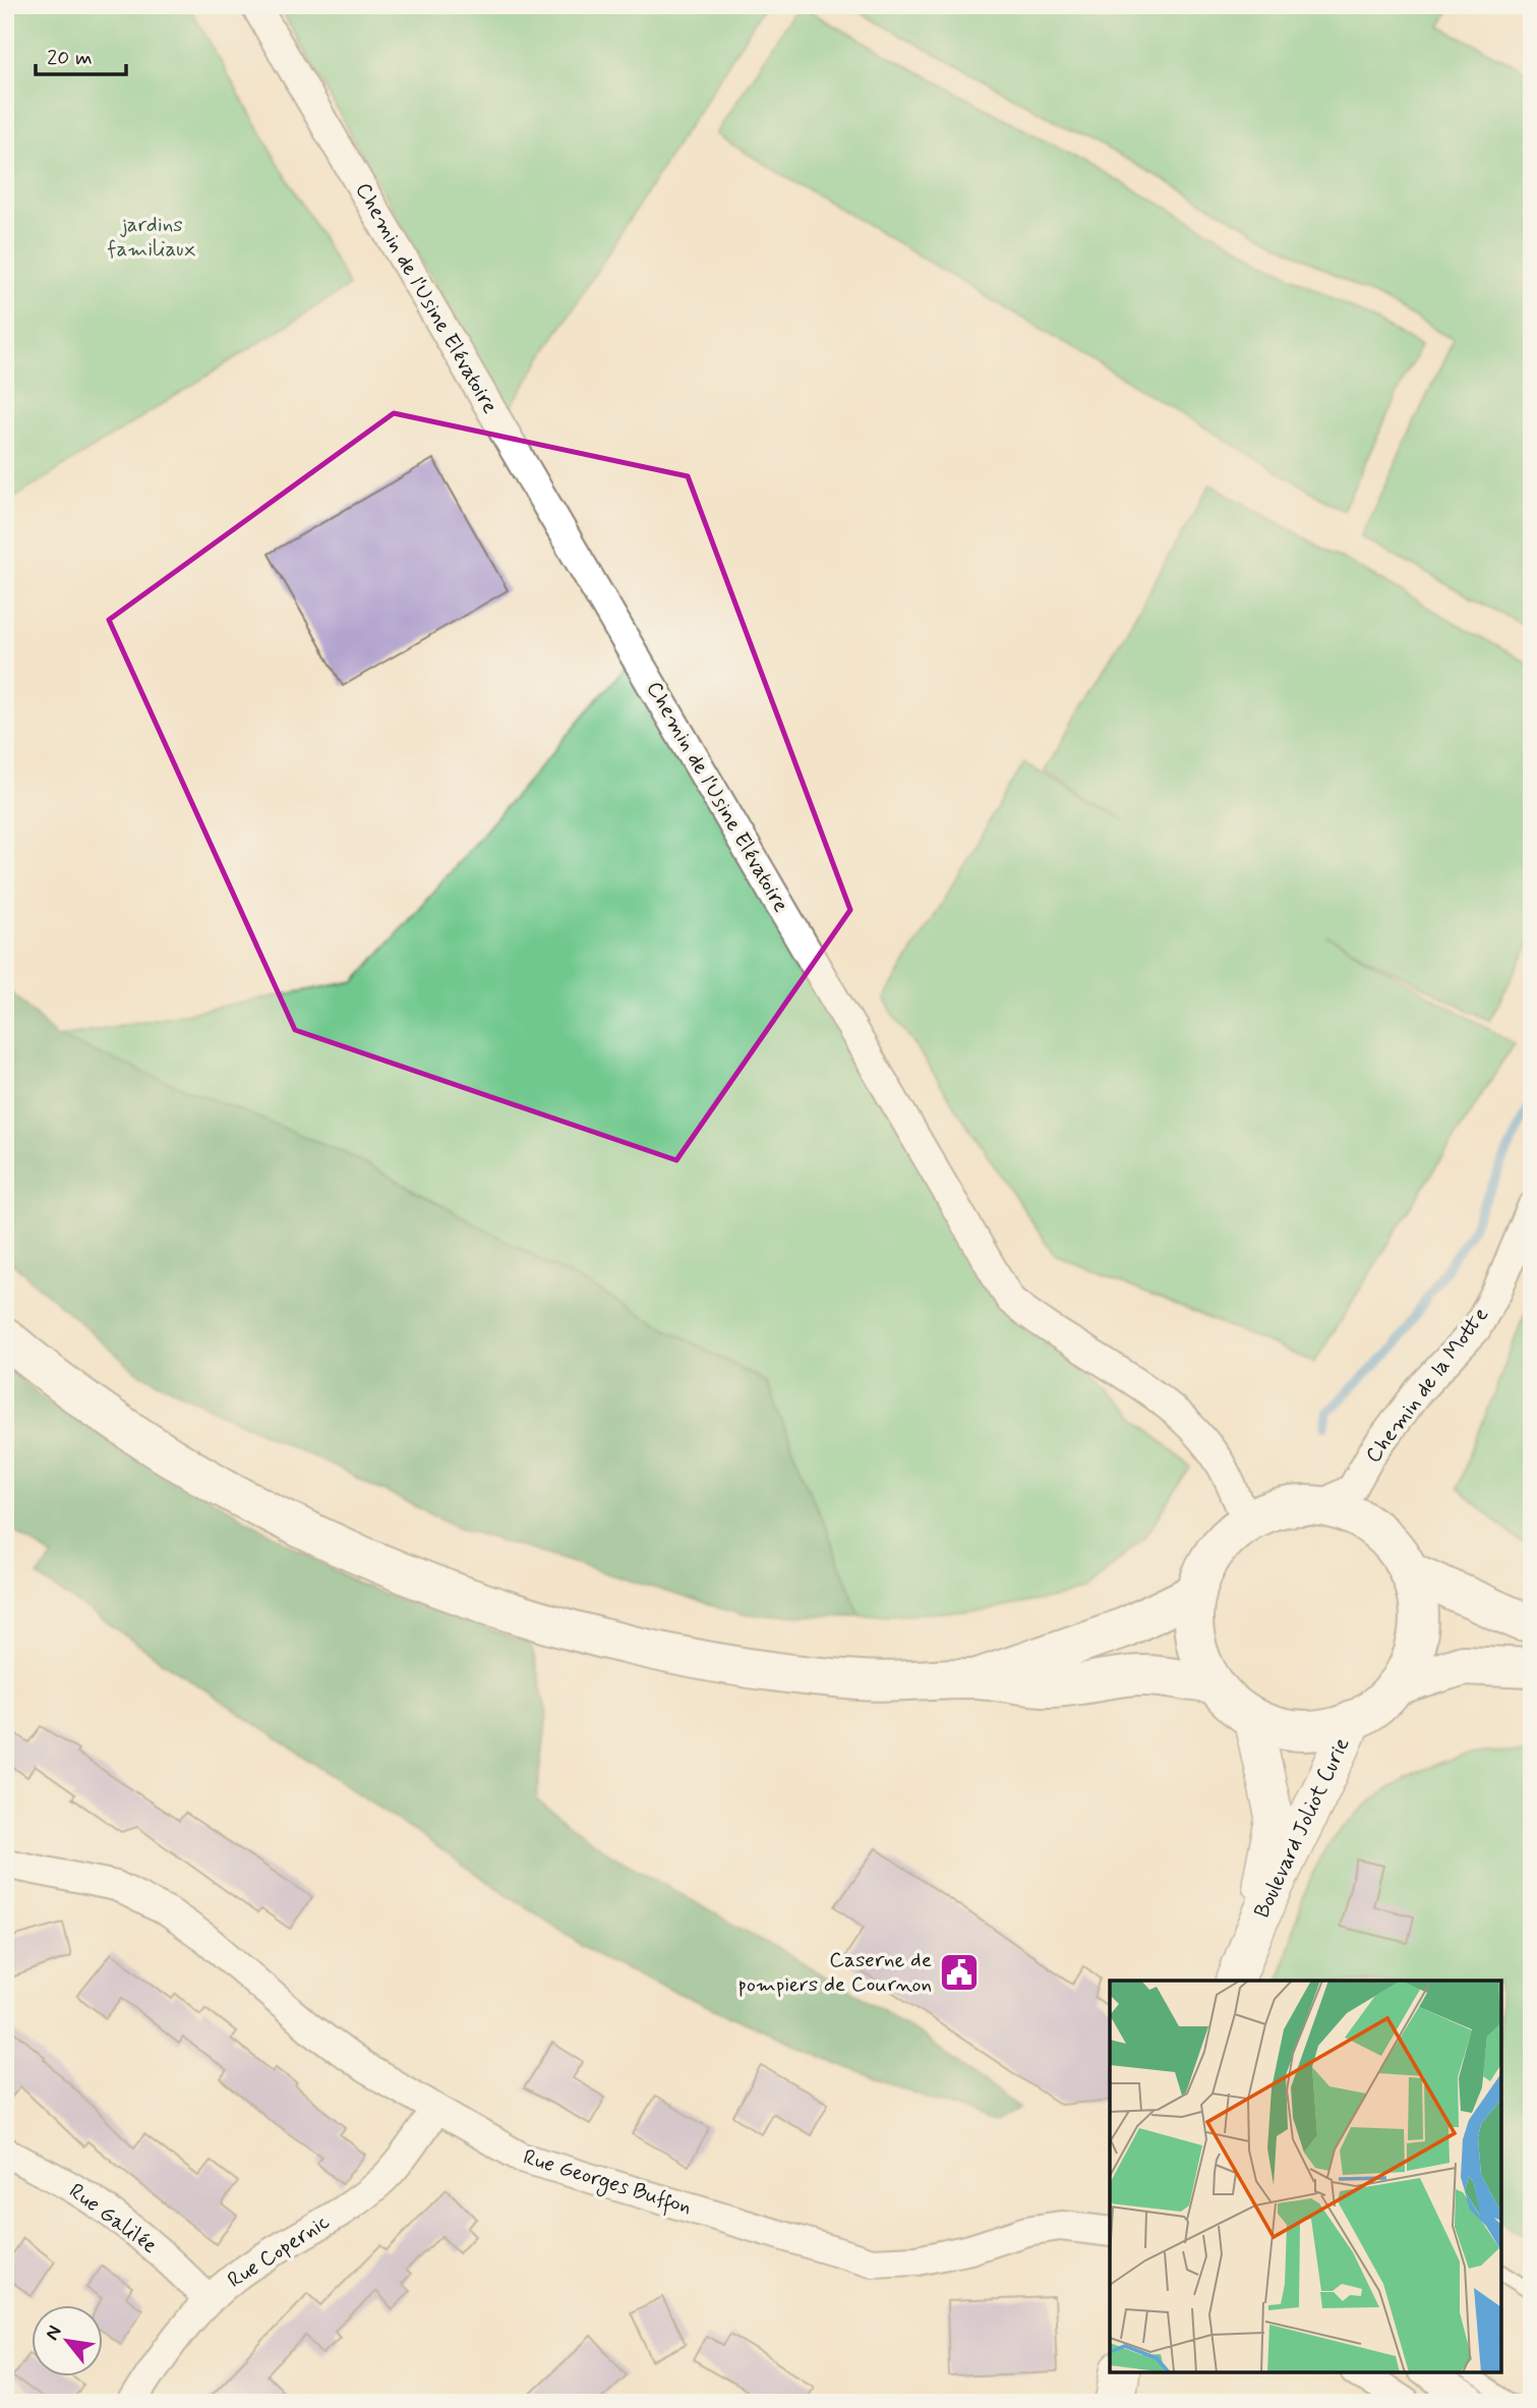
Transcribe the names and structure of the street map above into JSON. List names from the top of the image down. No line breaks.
{"streets":{"street":["Chemin de l'Usine Elévatoire","Chemin de la Motte","Boulevard Joliot Curie","Rue Georges Buffon","Rue Galilée","Rue Copernic"]},"crossings":[["Chemin de l'Usine Elévatoire","Chemin de la Motte"],["Chemin de l'Usine Elévatoire","Boulevard Joliot Curie"],["Chemin de la Motte","Boulevard Joliot Curie"],["Rue Georges Buffon","Rue Copernic"],["Rue Galilée","Rue Copernic"]],"parks":["jardins familiaux"],"places":{"public building":["Caserne de pompiers de Cournon"]},"scale_bar":"20 m","north":"top left"}
